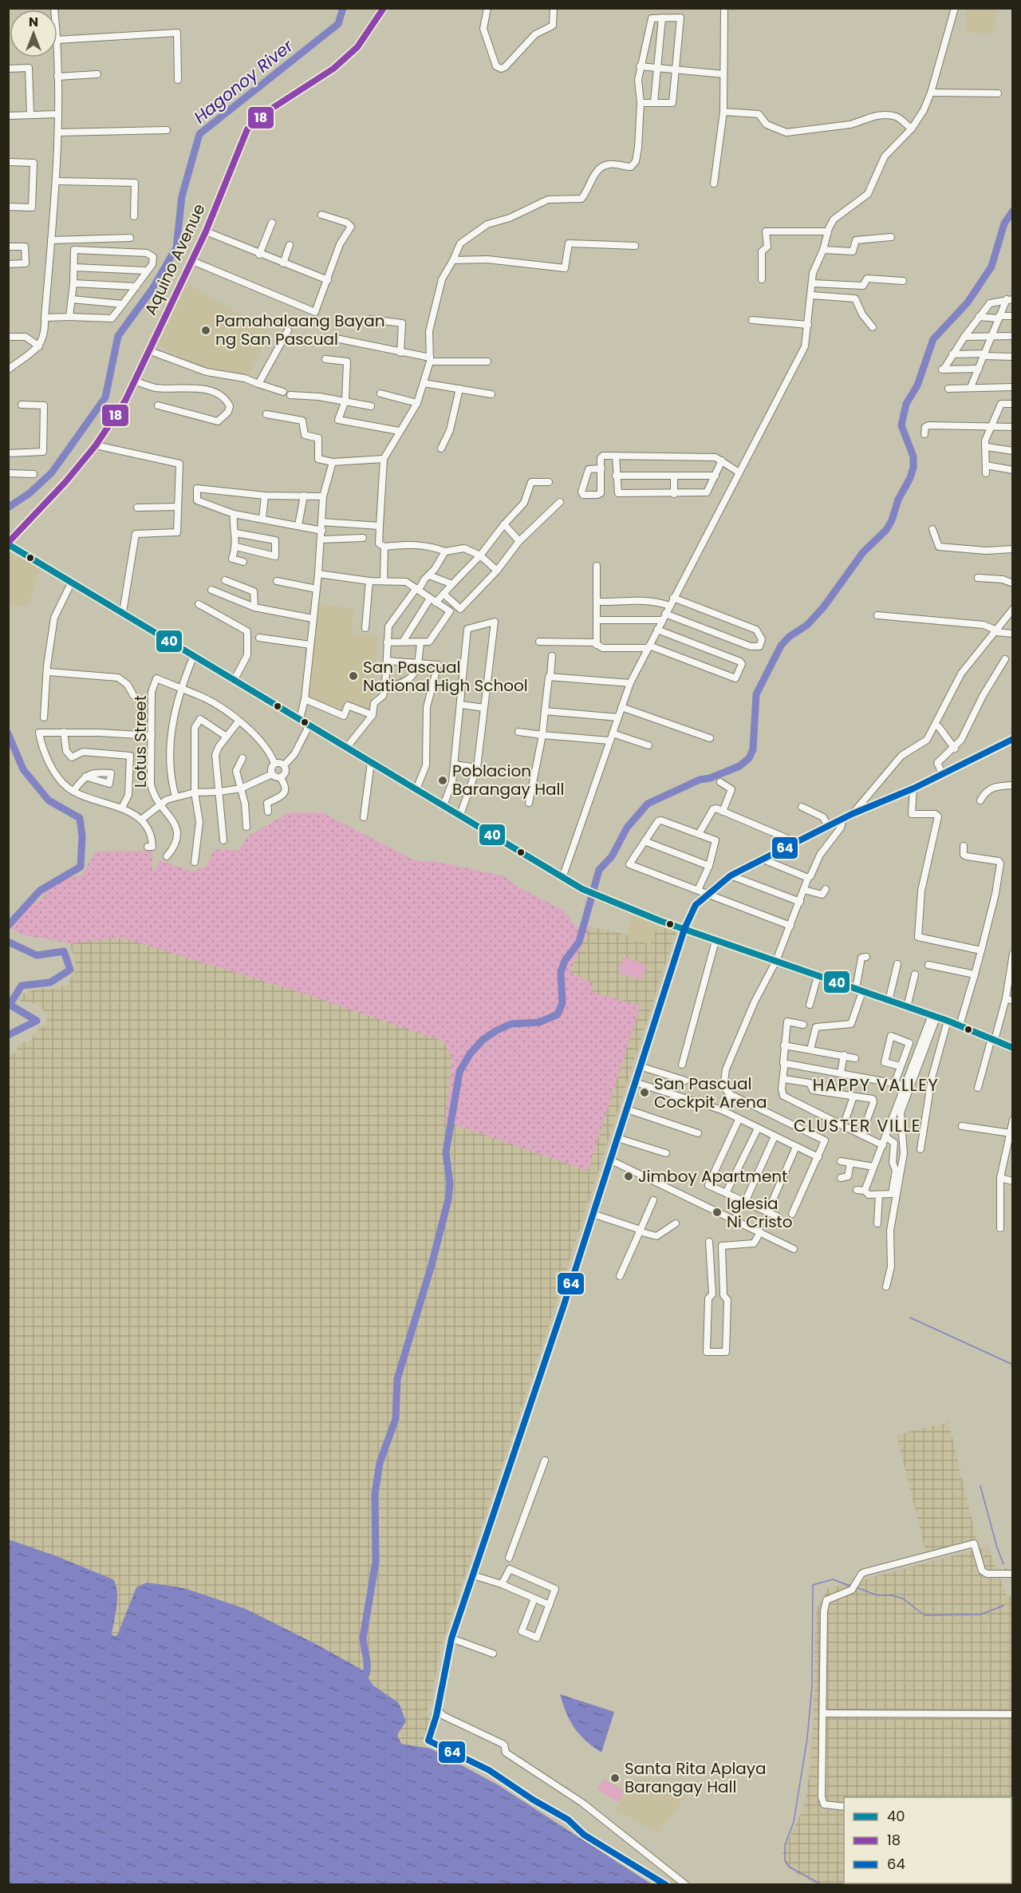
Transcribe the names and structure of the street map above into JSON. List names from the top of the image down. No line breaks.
{"streets":{"main road":["Aquino Avenue"],"street":["Lotus Street"]},"districts":["HAPPY VALLEY","CLUSTER VILLE"],"water":["Hagonoy River"],"places":["Pamahalaang Bayan ng San Pascual","San Pascual National High School","Poblacion Barangay Hall","San Pascual Cockpit Arena","Jimboy Apartment","Iglesia Ni Cristo","Santa Rita Aplaya Barangay Hall"],"lines":["transit line 18","transit line 40","transit line 64"],"legend":["40","18","64"],"north":"top"}
